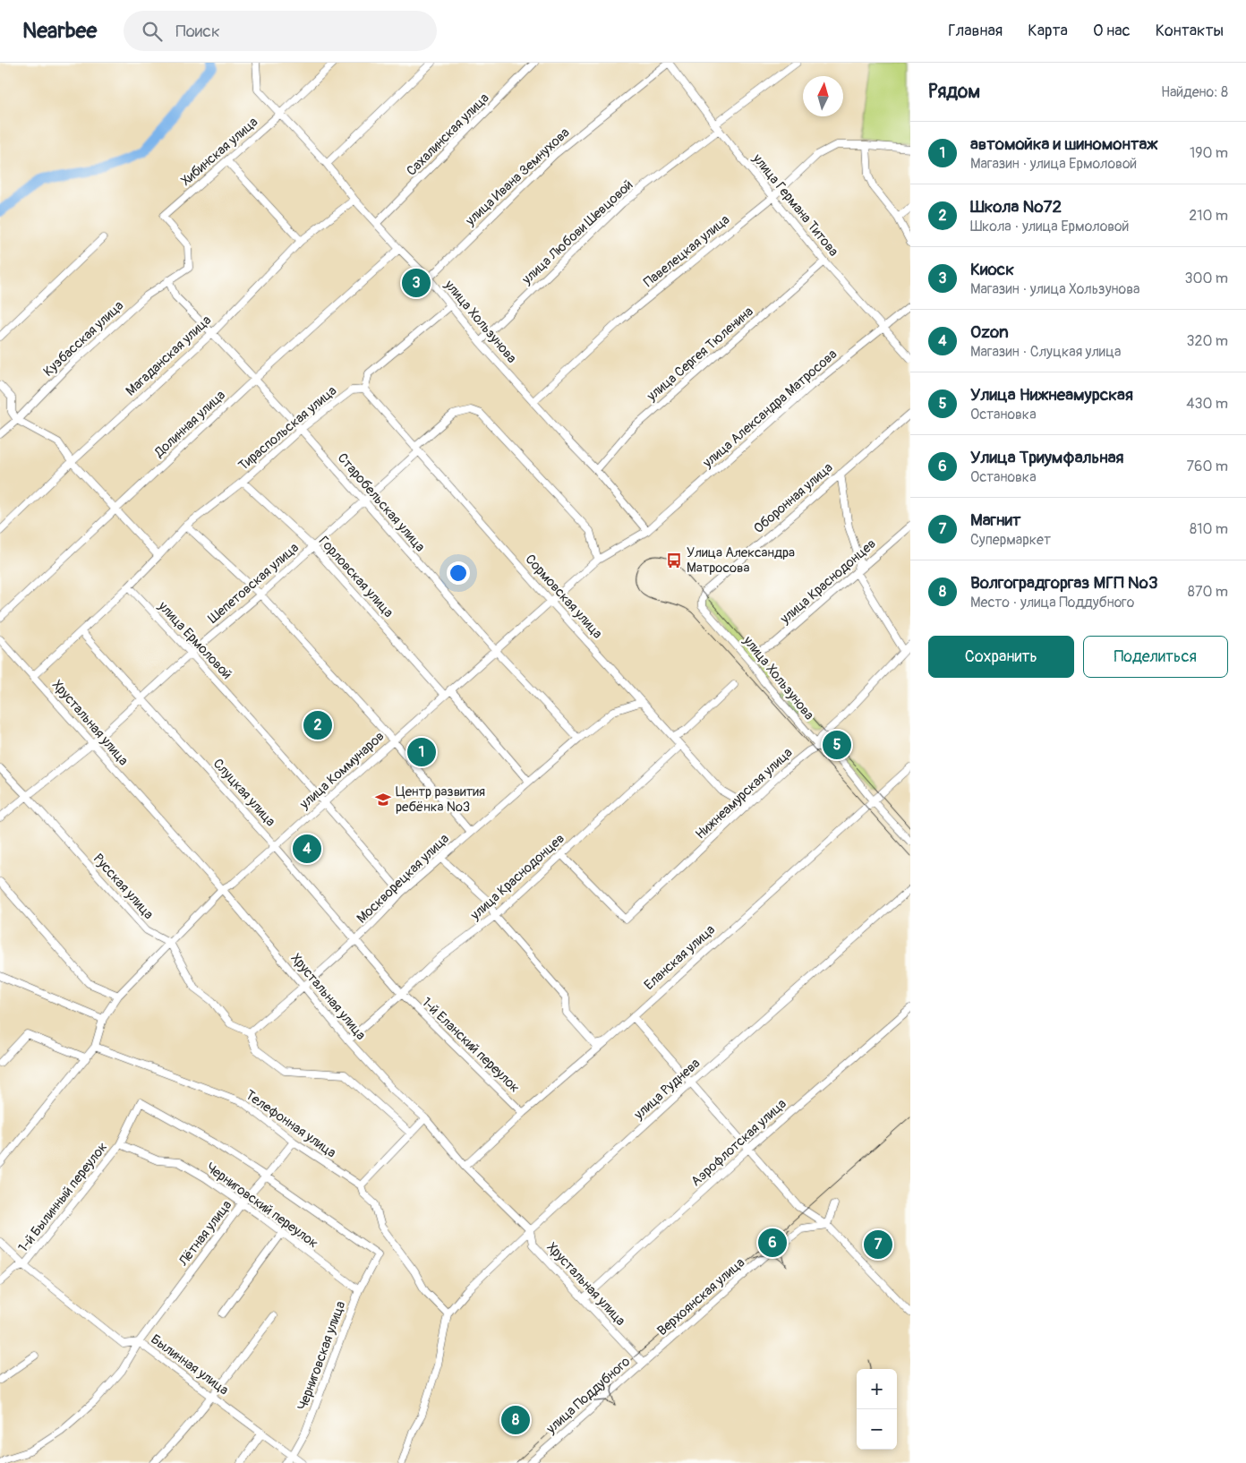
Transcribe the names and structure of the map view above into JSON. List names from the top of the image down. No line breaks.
{"streets":{"street":["Сахалинская улица","Хибинская улица","улица Ивана Земнухова","улица Германа Титова","улица Любови Шевцовой","Павелецкая улица","улица Хользунова","Кузбасская улица","улица Сергея Тюленина","Магаданская улица","улица Александра Матросова","Долинная улица","Тираспольская улица","Оборонная улица","Старобельская улица","Горловская улица","улица Краснодонцев","Шепетовская улица","Сормовская улица","улица Ермоловой","Хрустальная улица","улица Коммунаров","Слуцкая улица","Нижнеамурская улица","Москворецкая улица","Русская улица","Еланская улица","1-й Еланский переулок","улица Руднева","Телефонная улица","Аэрофлотская улица","1-й Былинный переулок","Черниговский переулок","Лётная улица","Верхоянская улица","Черниговская улица","Былинная улица","улица Поддубного"]},"crossings":[["Сахалинская улица","улица Хользунова"],["Хибинская улица","улица Хользунова"],["Хибинская улица","Кузбасская улица"],["улица Ивана Земнухова","улица Германа Титова"],["улица Ивана Земнухова","улица Хользунова"],["улица Германа Титова","улица Любови Шевцовой"],["улица Германа Титова","Павелецкая улица"],["улица Германа Титова","улица Сергея Тюленина"],["улица Германа Титова","улица Александра Матросова"],["улица Любови Шевцовой","улица Хользунова"],["Павелецкая улица","улица Хользунова"],["улица Хользунова","улица Сергея Тюленина"],["улица Хользунова","Магаданская улица"],["улица Хользунова","улица Александра Матросова"],["улица Хользунова","Долинная улица"],["улица Хользунова","Оборонная улица"],["улица Хользунова","улица Коммунаров"],["улица Хользунова","Нижнеамурская улица"],["улица Хользунова","Еланская улица"],["Кузбасская улица","Старобельская улица"],["Магаданская улица","Старобельская улица"],["улица Александра Матросова","улица Коммунаров"],["Долинная улица","Старобельская улица"],["Тираспольская улица","Старобельская улица"],["Тираспольская улица","Горловская улица"],["Тираспольская улица","Сормовская улица"],["Старобельская улица","Шепетовская улица"],["Старобельская улица","улица Коммунаров"],["Старобельская улица","Москворецкая улица"],["Горловская улица","Шепетовская улица"],["Горловская улица","улица Коммунаров"],["улица Краснодонцев","Сормовская улица"],["улица Краснодонцев","Хрустальная улица"],["улица Краснодонцев","Слуцкая улица"],["улица Краснодонцев","Нижнеамурская улица"],["улица Краснодонцев","1-й Еланский переулок"],["Шепетовская улица","Сормовская улица"],["Шепетовская улица","улица Ермоловой"],["Шепетовская улица","Хрустальная улица"],["Шепетовская улица","улица Коммунаров"],["Шепетовская улица","Слуцкая улица"],["Шепетовская улица","Русская улица"],["Сормовская улица","улица Коммунаров"],["Сормовская улица","Нижнеамурская улица"],["Сормовская улица","Москворецкая улица"],["улица Ермоловой","улица Коммунаров"],["улица Ермоловой","Москворецкая улица"],["Хрустальная улица","улица Коммунаров"],["Хрустальная улица","Москворецкая улица"],["Хрустальная улица","Еланская улица"],["Хрустальная улица","улица Руднева"],["Хрустальная улица","Аэрофлотская улица"],["Хрустальная улица","Верхоянская улица"],["Хрустальная улица","улица Поддубного"],["улица Коммунаров","Слуцкая улица"],["улица Коммунаров","Русская улица"],["улица Коммунаров","Телефонная улица"],["Слуцкая улица","Москворецкая улица"],["Слуцкая улица","1-й Еланский переулок"],["Еланская улица","1-й Еланский переулок"],["улица Руднева","Телефонная улица"],["Телефонная улица","Лётная улица"],["1-й Былинный переулок","Черниговский переулок"],["1-й Былинный переулок","Лётная улица"],["1-й Былинный переулок","Черниговская улица"],["1-й Былинный переулок","Былинная улица"],["Черниговский переулок","Лётная улица"],["Черниговский переулок","Черниговская улица"],["Лётная улица","Черниговская улица"],["Лётная улица","Былинная улица"],["Верхоянская улица","улица Поддубного"],["Черниговская улица","Былинная улица"]],"places":{"bus stop":["Улица Александра Матросова"],"school or university":["Центр развития ребёнка №3"]},"north":"top","page":{"header":"Nearbee","search":"Поиск","nav":["Главная","Карта","О нас","Контакты"],"heading":["Рядом","Найдено: 8"],"list":[{"mark":"1","name":"автомойка и шиномонтаж","note":"Магазин · улица Ермоловой","value":"190 m"},{"mark":"2","name":"Школа №72","note":"Школа · улица Ермоловой","value":"210 m"},{"mark":"3","name":"Киоск","note":"Магазин · улица Хользунова","value":"300 m"},{"mark":"4","name":"Ozon","note":"Магазин · Слуцкая улица","value":"320 m"},{"mark":"5","name":"Улица Нижнеамурская","note":"Остановка","value":"430 m"},{"mark":"6","name":"Улица Триумфальная","note":"Остановка","value":"760 m"},{"mark":"7","name":"Магнит","note":"Супермаркет","value":"810 m"},{"mark":"8","name":"Волгоградгоргаз МГП №3","note":"Место · улица Поддубного","value":"870 m"}],"pins":["3","2","5","1","4","6","7","8"],"buttons":["Сохранить","Поделиться"],"map_buttons":["+","−"]}}
